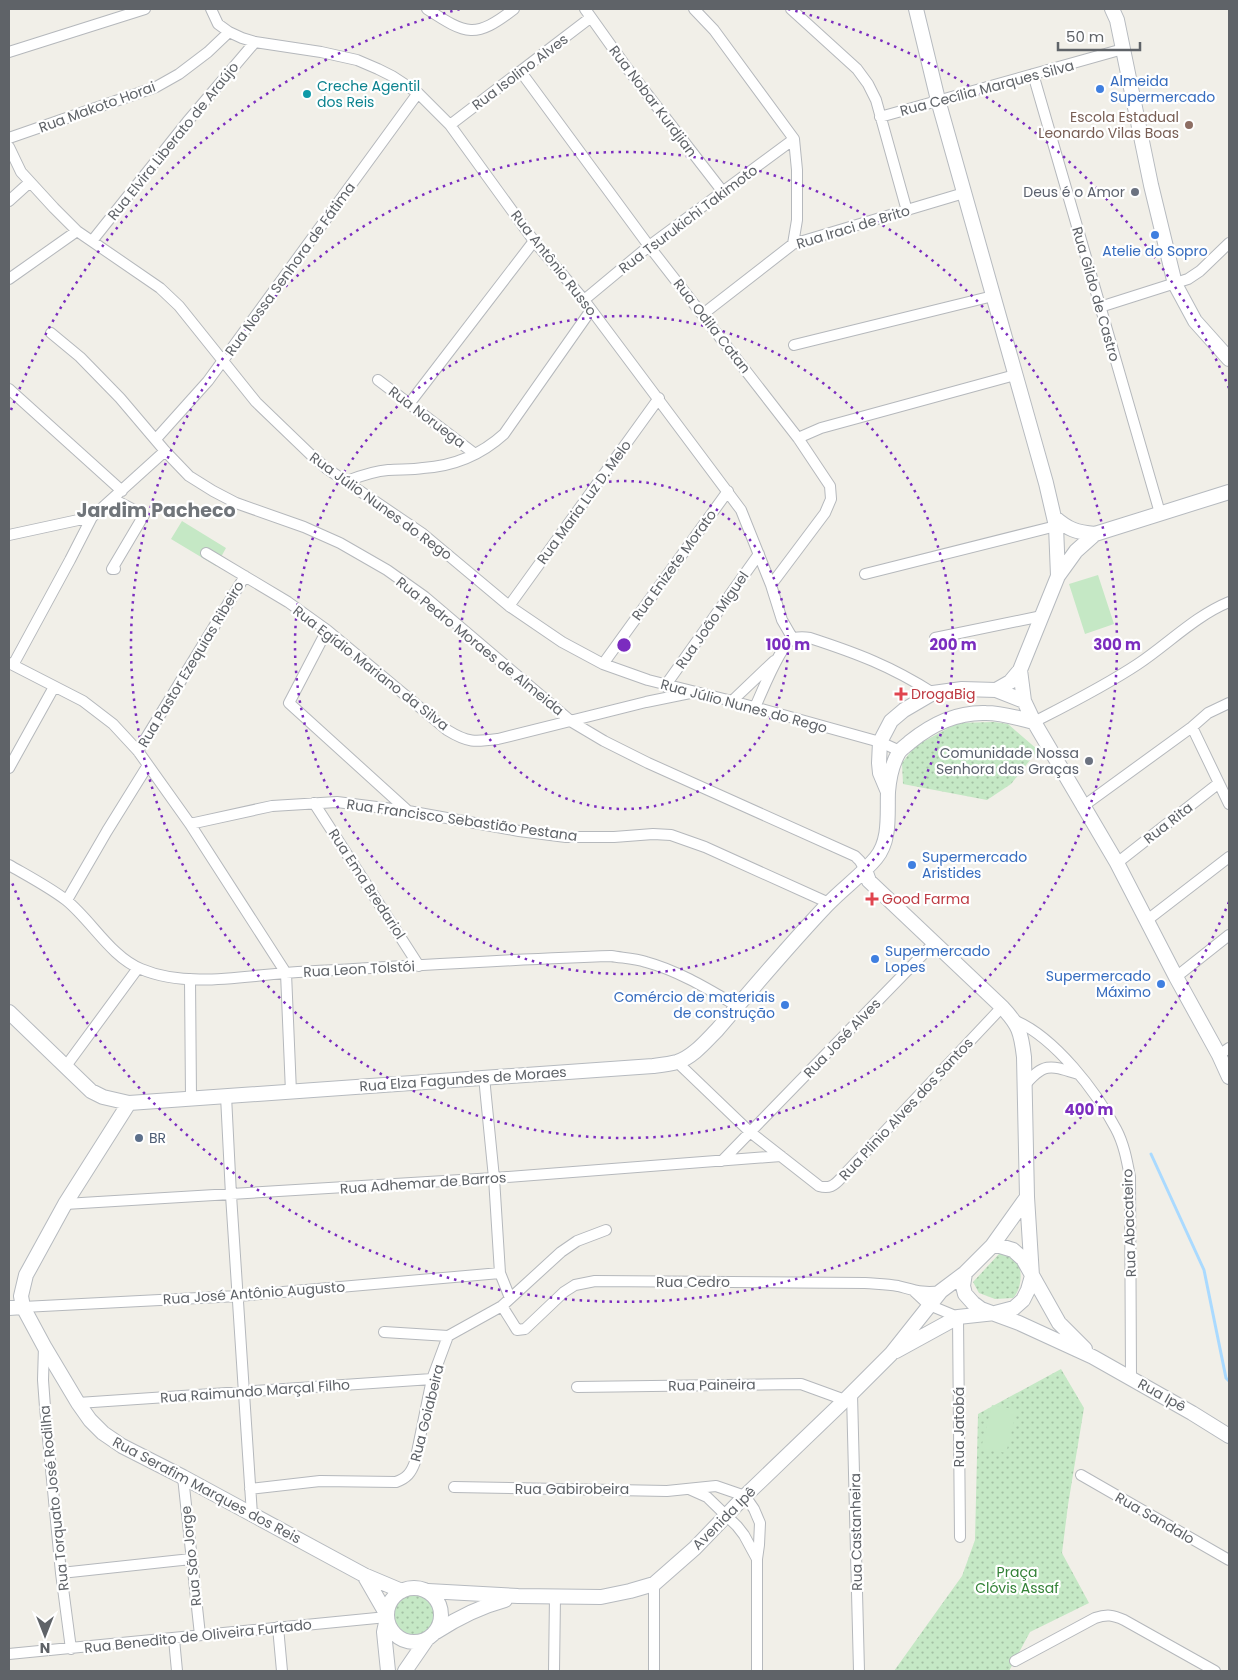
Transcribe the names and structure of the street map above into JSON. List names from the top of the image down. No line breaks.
{"streets":{"street":["Rua Isolino Alves","Rua Cecília Marques Silva","Rua Nobar Kurdjian","Rua Makoto Horai","Rua Elvira Liberato de Araújo","Rua Tsurukichi Takimoto","Rua Iraci de Brito","Rua Antônio Russo","Rua Nossa Senhora de Fátima","Rua Gildo de Castro","Rua Odila Catan","Rua Noruega","Rua Maria Luz D. Melo","Rua Júlio Nunes do Rego","Rua Enizete Morato","Rua João Miguel","Rua Pedro Moraes de Almeida","Rua Pastor Ezequias Ribeiro","Rua Egídio Mariano da Silva","Rua Francisco Sebastião Pestana","Rua Rita","Rua Ema Bredariol","Rua Leon Tolstói","Rua José Alves","Rua Elza Fagundes de Moraes","Rua Plinio Alves dos Santos","Rua Adhemar de Barros","Rua Abacateiro","Rua Cedro","Rua José Antônio Augusto","Rua Paineira","Rua Raimundo Marçal Filho","Rua Ipê","Rua Goiabeira","Rua Jatobá","Rua Gabirobeira","Rua Serafim Marques dos Reis","Rua Torquato José Rodilha","Avenida Ipê","Rua Sandalo","Rua Castanheira","Rua São Jorge","Rua Benedito de Oliveira Furtado"]},"crossings":[["Rua Isolino Alves","Rua Nobar Kurdjian"],["Rua Isolino Alves","Rua Antônio Russo"],["Rua Isolino Alves","Rua Odila Catan"],["Rua Cecília Marques Silva","Rua Gildo de Castro"],["Rua Nobar Kurdjian","Rua Tsurukichi Takimoto"],["Rua Makoto Horai","Rua Antônio Russo"],["Rua Elvira Liberato de Araújo","Rua Antônio Russo"],["Rua Elvira Liberato de Araújo","Rua Júlio Nunes do Rego"],["Rua Tsurukichi Takimoto","Rua Antônio Russo"],["Rua Tsurukichi Takimoto","Rua Odila Catan"],["Rua Iraci de Brito","Rua Odila Catan"],["Rua Antônio Russo","Rua Nossa Senhora de Fátima"],["Rua Antônio Russo","Rua Odila Catan"],["Rua Antônio Russo","Rua Maria Luz D. Melo"],["Rua Antônio Russo","Rua Enizete Morato"],["Rua Antônio Russo","Rua João Miguel"],["Rua Nossa Senhora de Fátima","Rua Júlio Nunes do Rego"],["Rua Nossa Senhora de Fátima","Rua Pedro Moraes de Almeida"],["Rua Maria Luz D. Melo","Rua Júlio Nunes do Rego"],["Rua Júlio Nunes do Rego","Rua Enizete Morato"],["Rua Júlio Nunes do Rego","Rua João Miguel"],["Rua Júlio Nunes do Rego","Rua Egídio Mariano da Silva"],["Rua Júlio Nunes do Rego","Rua Elza Fagundes de Moraes"],["Rua Pedro Moraes de Almeida","Rua Egídio Mariano da Silva"],["Rua Pedro Moraes de Almeida","Rua Elza Fagundes de Moraes"],["Rua Pastor Ezequias Ribeiro","Rua Egídio Mariano da Silva"],["Rua Francisco Sebastião Pestana","Rua Ema Bredariol"],["Rua Francisco Sebastião Pestana","Rua Elza Fagundes de Moraes"],["Rua Ema Bredariol","Rua Leon Tolstói"],["Rua Leon Tolstói","Rua Elza Fagundes de Moraes"],["Rua José Alves","Rua Plinio Alves dos Santos"],["Rua José Alves","Rua Adhemar de Barros"],["Rua Elza Fagundes de Moraes","Rua Plinio Alves dos Santos"],["Rua Plinio Alves dos Santos","Rua Adhemar de Barros"],["Rua Abacateiro","Rua Ipê"],["Rua Cedro","Rua Jatobá"],["Rua Cedro","Avenida Ipê"],["Rua José Antônio Augusto","Rua Serafim Marques dos Reis"],["Rua Paineira","Avenida Ipê"],["Rua Paineira","Rua Castanheira"],["Rua Raimundo Marçal Filho","Rua Goiabeira"],["Rua Raimundo Marçal Filho","Rua Serafim Marques dos Reis"],["Rua Ipê","Avenida Ipê"],["Rua Jatobá","Avenida Ipê"],["Rua Gabirobeira","Avenida Ipê"],["Rua Serafim Marques dos Reis","Rua Torquato José Rodilha"],["Rua Serafim Marques dos Reis","Avenida Ipê"],["Rua Serafim Marques dos Reis","Rua São Jorge"],["Rua Serafim Marques dos Reis","Rua Benedito de Oliveira Furtado"],["Rua Torquato José Rodilha","Rua Benedito de Oliveira Furtado"],["Avenida Ipê","Rua Castanheira"],["Avenida Ipê","Rua Benedito de Oliveira Furtado"],["Rua São Jorge","Rua Benedito de Oliveira Furtado"]],"districts":["Jardim Pacheco"],"parks":["Praça Clóvis Assaf"],"places":{"other":["Almeida Supermercado","Creche Agentil dos Reis","Escola Estadual Leonardo Vilas Boas","Deus é o Amor","Atelie do Sopro","Comunidade Nossa Senhora das Graças","Supermercado Aristides","Supermercado Lopes","Supermercado Máximo","Comércio de materiais de construção","BR"],"health":["DrogaBig","Good Farma"]},"scale_bar":"50 m","north":"bottom","rings":["100 m","200 m","300 m","400 m"]}
